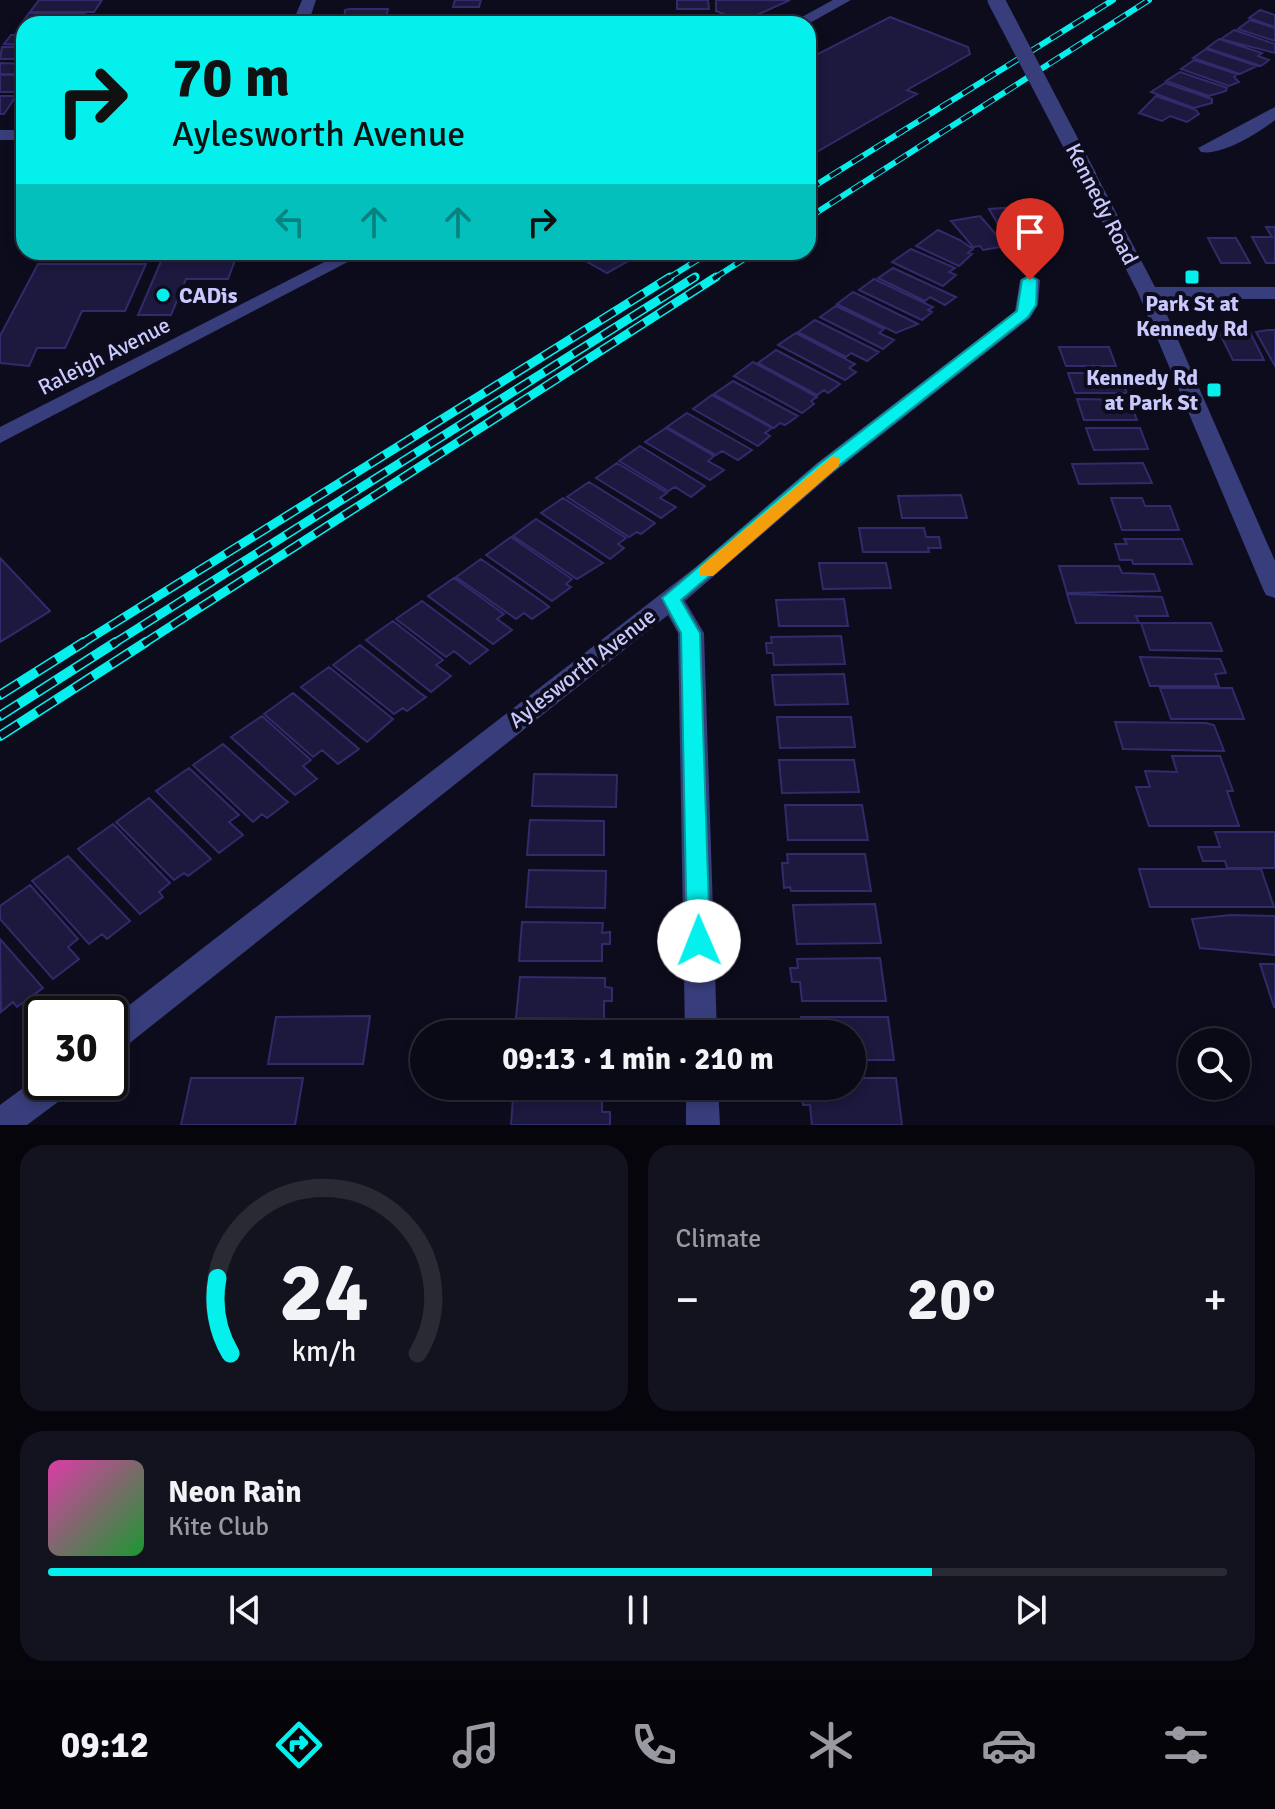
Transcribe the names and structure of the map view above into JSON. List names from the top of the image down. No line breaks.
{"streets":{"street":["Kennedy Road","Raleigh Avenue","Aylesworth Avenue"]},"places":{"transit":["Park St at Kennedy Rd","Kennedy Rd at Park St"],"other":["CADis"]},"page":{"turn":["70 m","Aylesworth Avenue"],"limit":"30","trip":"09:13 · 1 min · 210 m","tile":"Climate","heat":["−","20°","+"],"song":["Neon Rain","Kite Club"],"tabs":"09:12","gauge":["24","km/h"]}}
